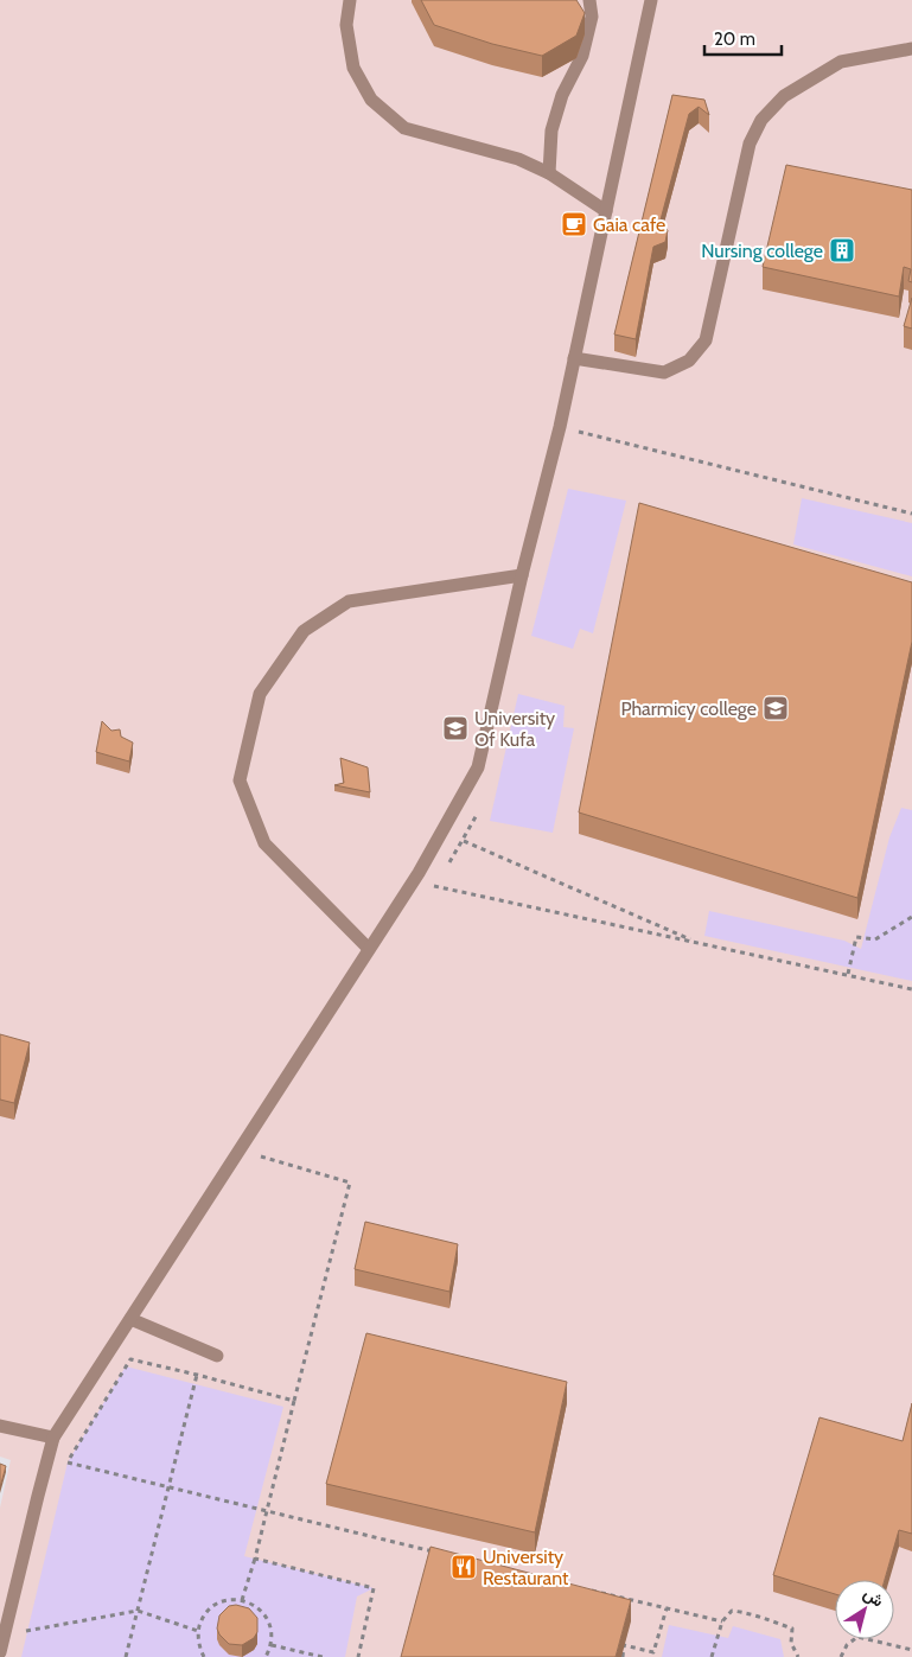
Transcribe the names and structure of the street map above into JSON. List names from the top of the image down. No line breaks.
{"places":{"cafe":["Gaia cafe"],"building":["Nursing college"],"school or university":["Pharmicy college","University Of Kufa"],"restaurant":["University Restaurant"]},"scale_bar":"20 m","north":"top right"}
